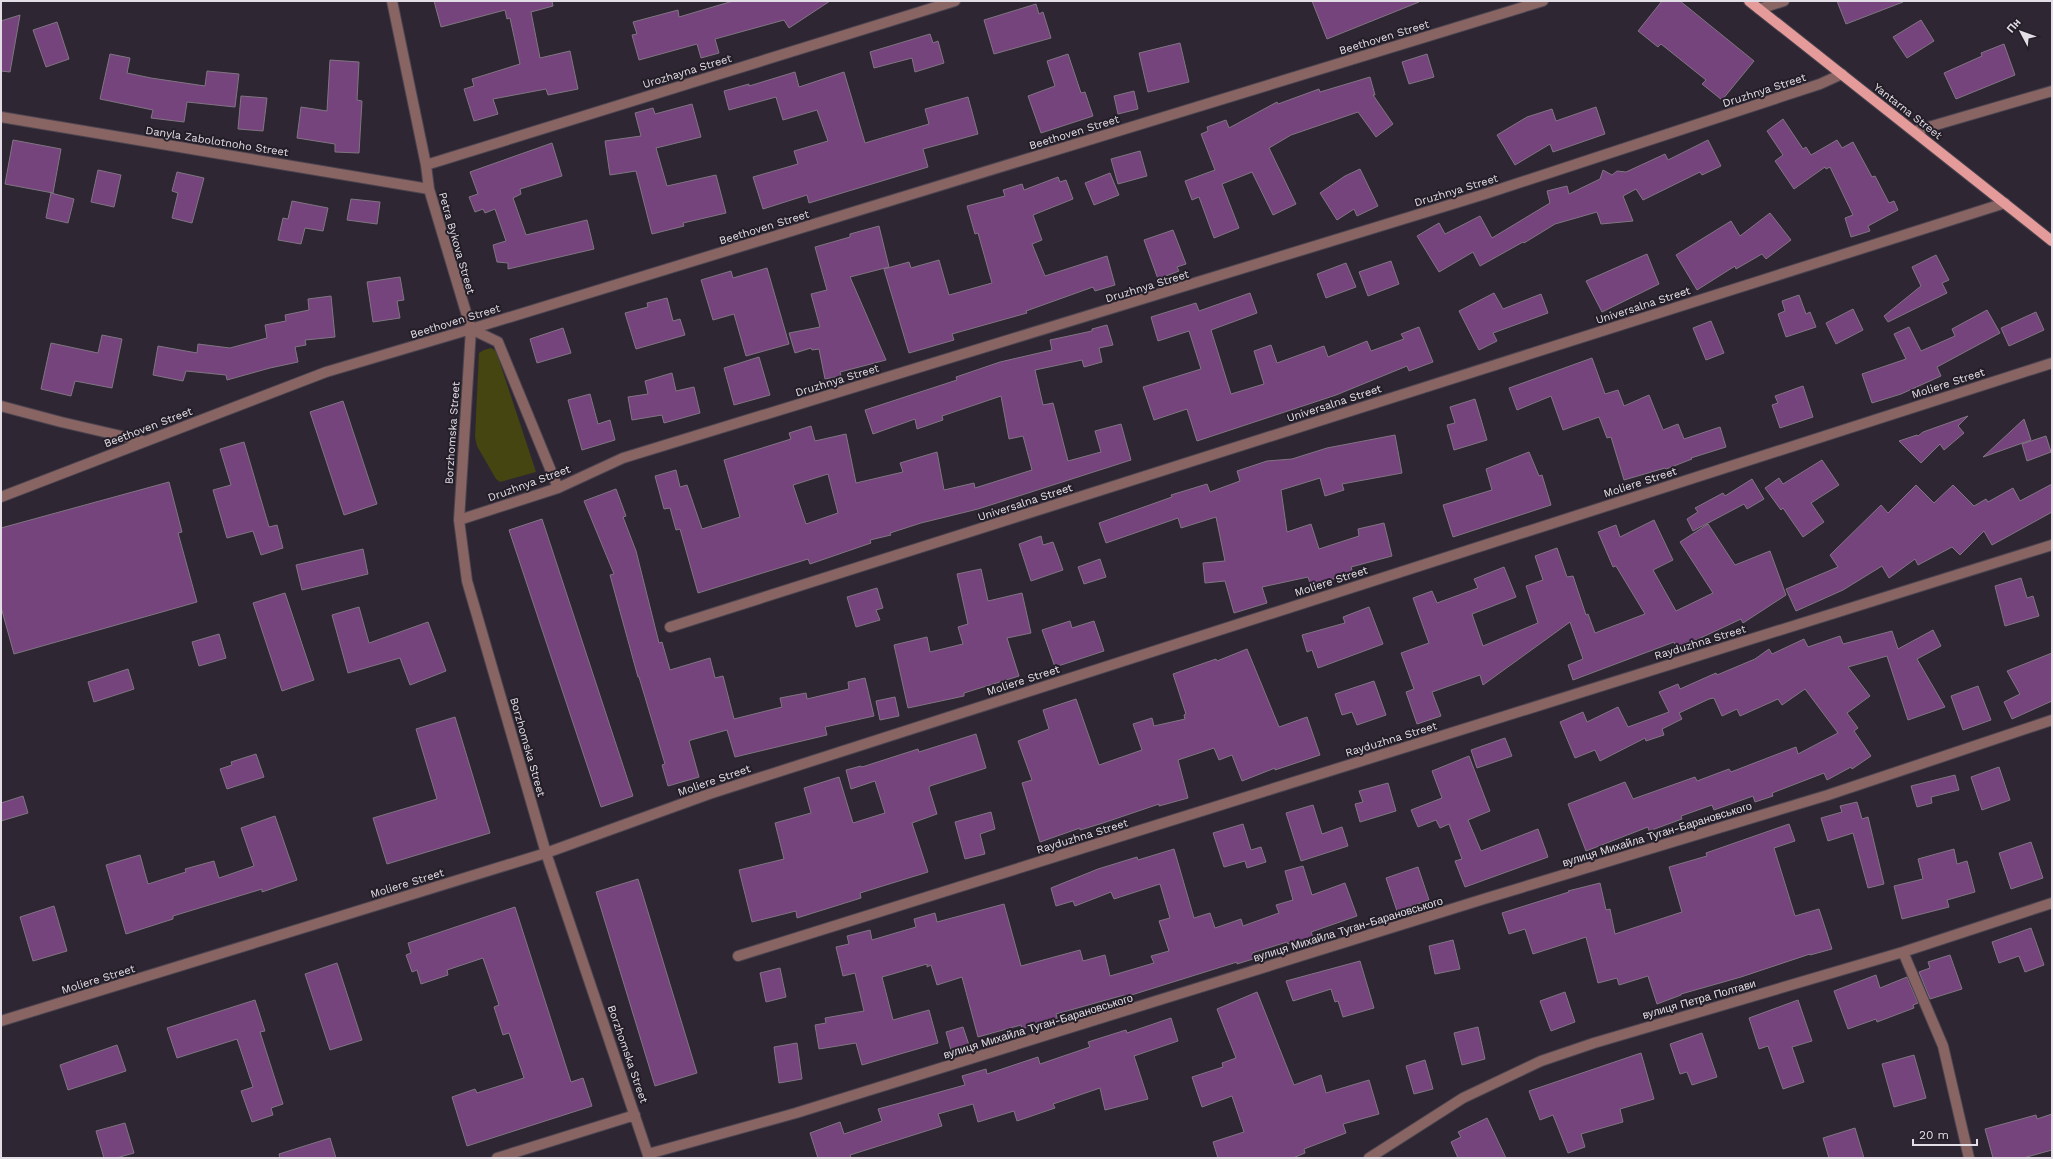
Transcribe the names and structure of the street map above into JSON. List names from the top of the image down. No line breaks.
{"streets":{"main road":["Yantarna Street"],"street":["Beethoven Street","Urozhayna Street","Druzhnya Street","Danyla Zabolotnoho Street","Petra Bykova Street","Universalna Street","Moliere Street","Borzhomska Street","Rayduzhna Street","вулиця Михайла Туган-Барановського","вулиця Петра Полтави"]},"crossings":[["Beethoven Street","Petra Bykova Street"],["Beethoven Street","Borzhomska Street"],["Urozhayna Street","Petra Bykova Street"],["Druzhnya Street","Yantarna Street"],["Druzhnya Street","Borzhomska Street"],["Yantarna Street","Universalna Street"],["Danyla Zabolotnoho Street","Petra Bykova Street"],["Petra Bykova Street","Borzhomska Street"],["Moliere Street","Borzhomska Street"],["Borzhomska Street","вулиця Михайла Туган-Барановського"]],"scale_bar":"20 m","north":"top left"}
